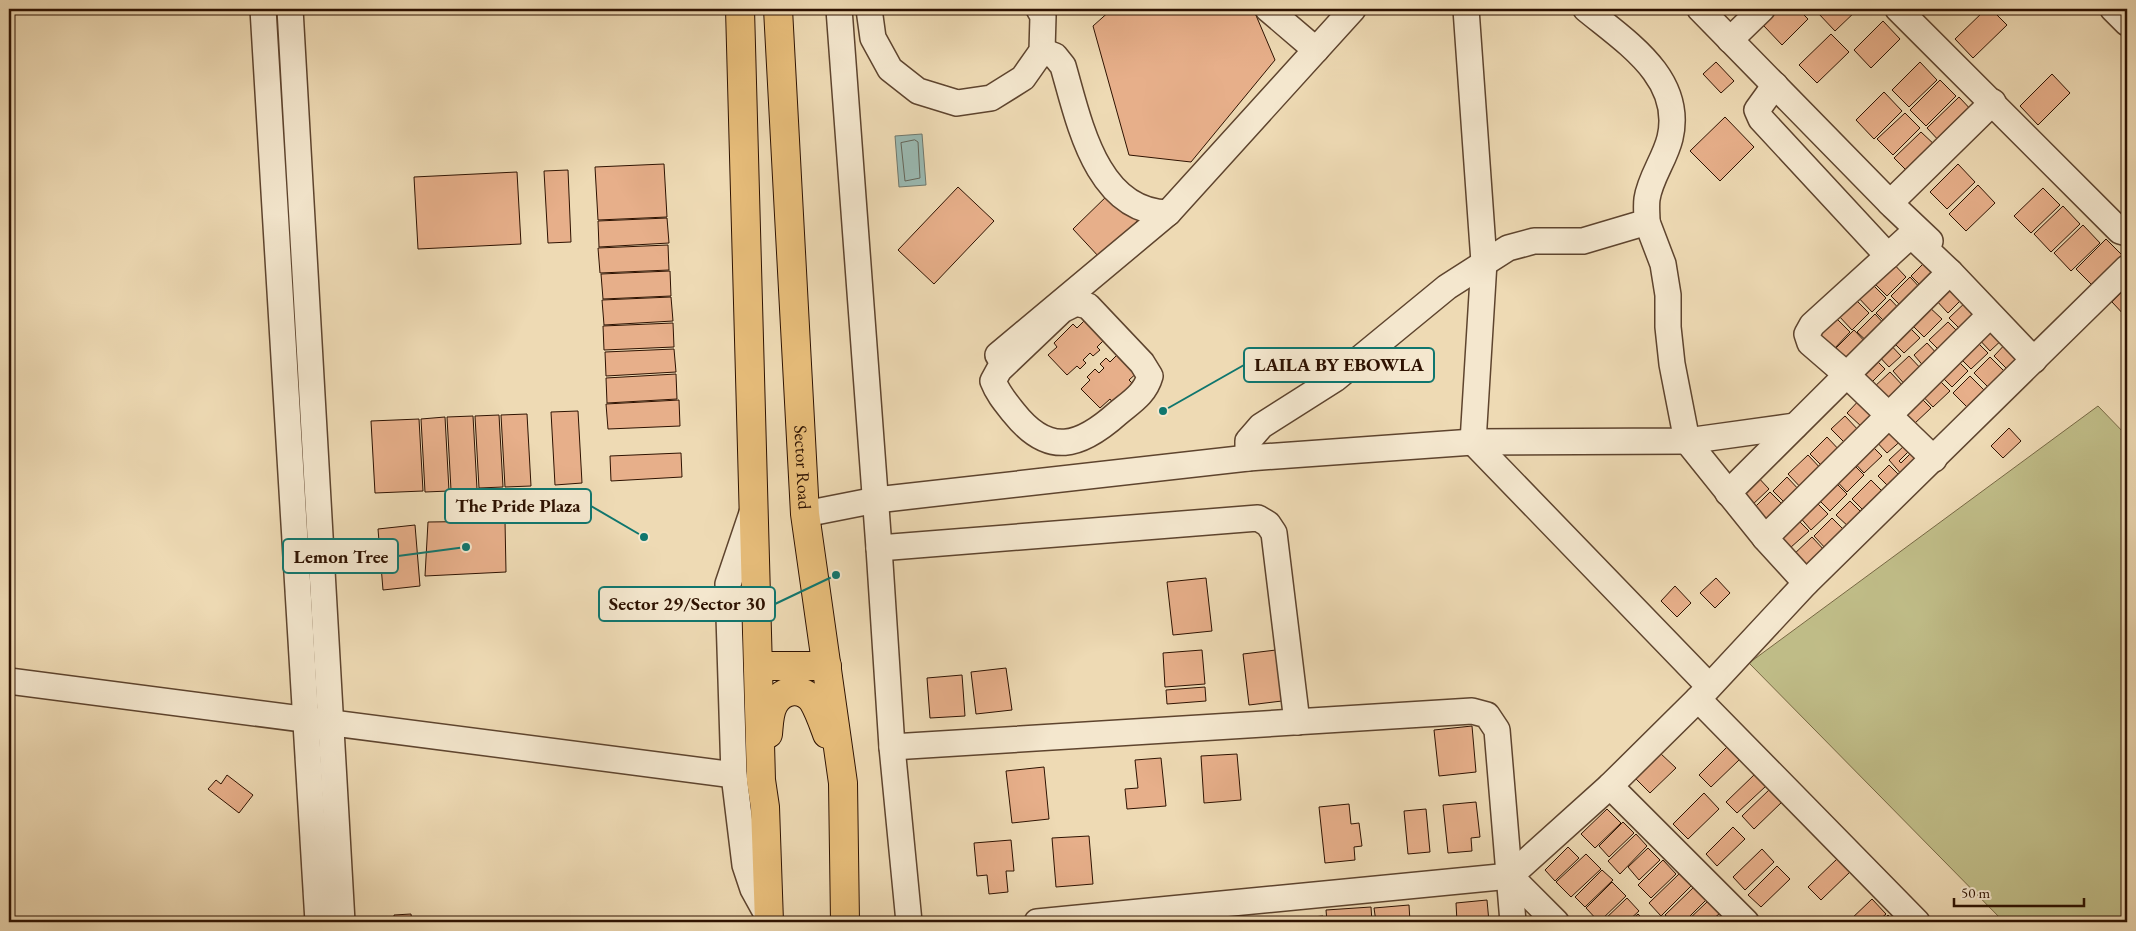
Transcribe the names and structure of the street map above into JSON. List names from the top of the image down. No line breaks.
{"streets":{"main road":["Sector Road"]},"places":["LAILA BY EBOWLA","The Pride Plaza","Lemon Tree","Sector 29/Sector 30"],"scale_bar":"50 m"}
